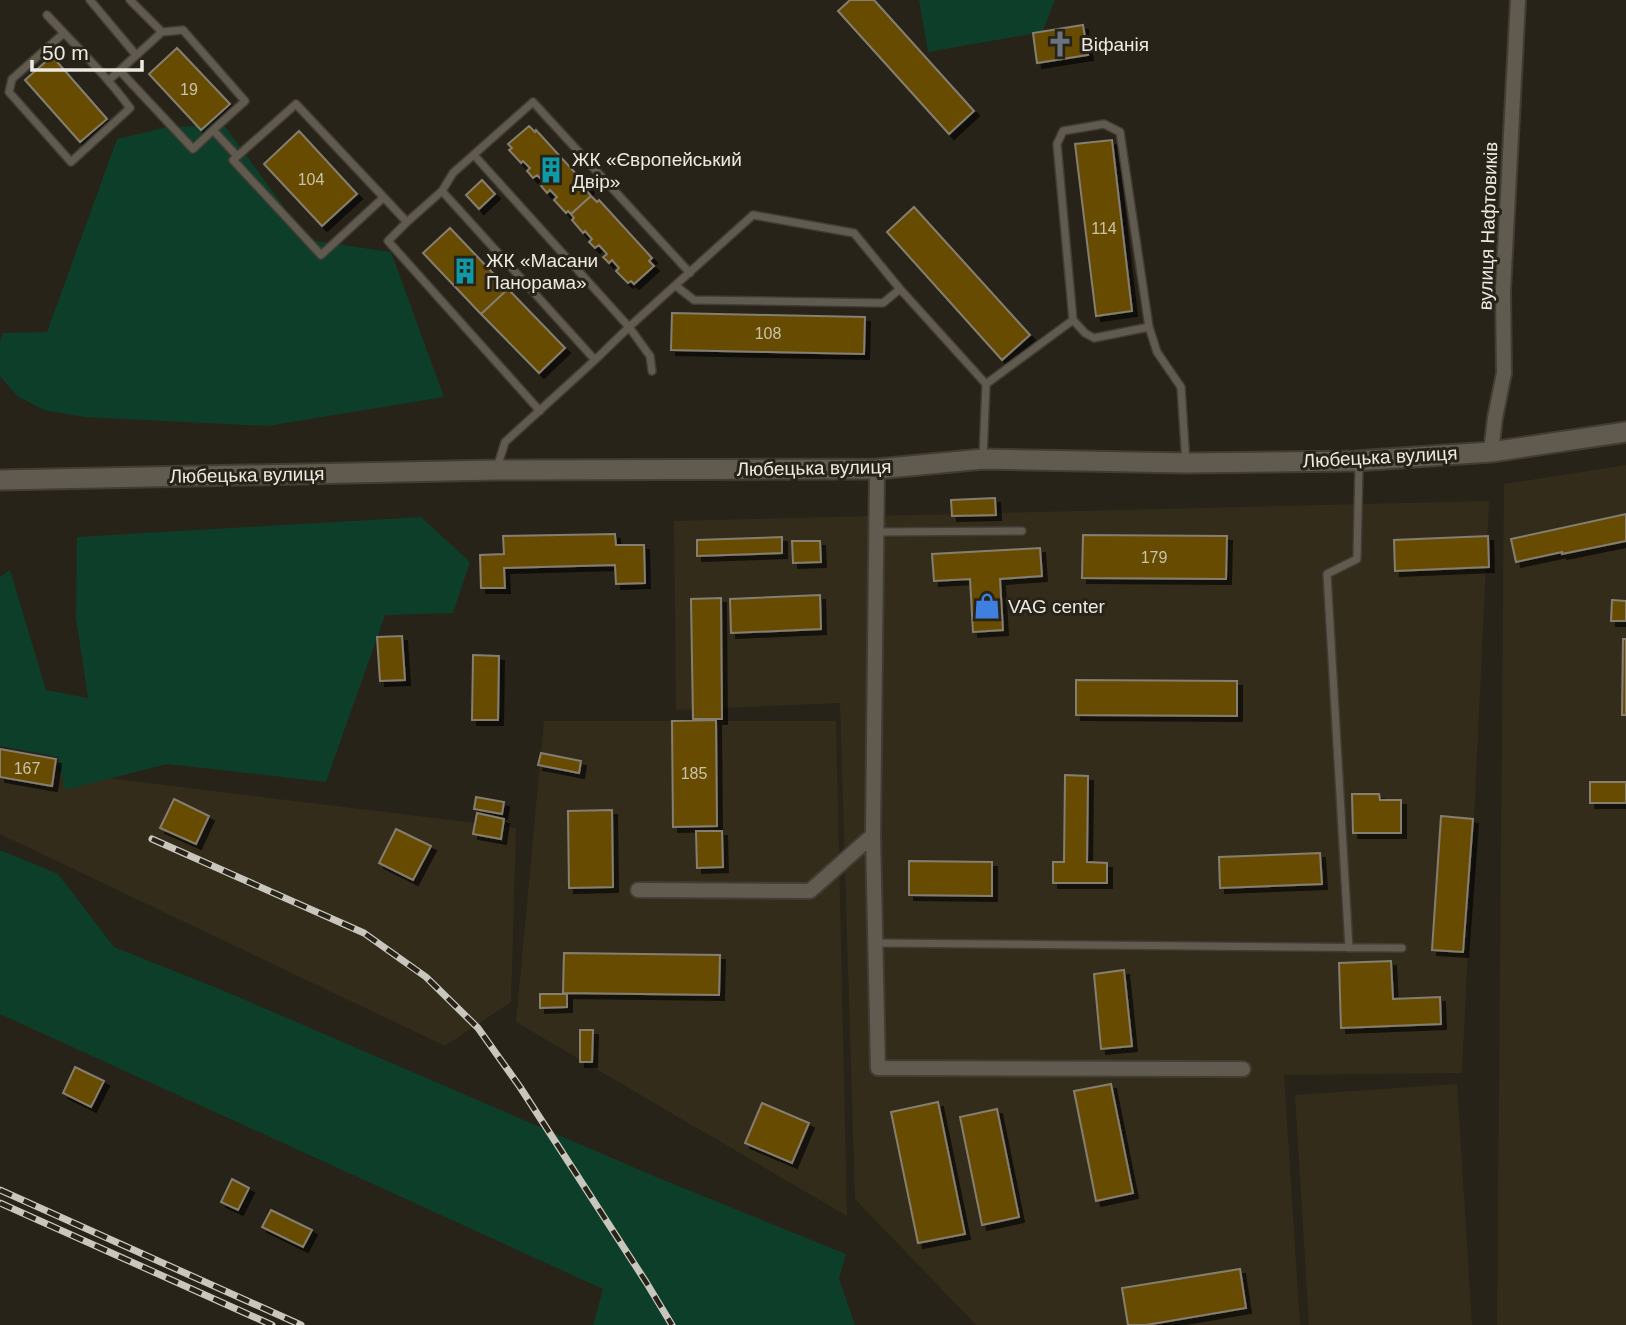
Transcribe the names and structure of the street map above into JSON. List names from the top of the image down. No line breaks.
{"streets":{"main road":["Любецька вулиця"],"street":["вулиця Нафтовиків"]},"crossings":[["вулиця Нафтовиків","Любецька вулиця"]],"places":{"church":["Віфанія"],"building":["ЖК «Європейський Двір»","ЖК «Масани Панорама»"],"shop":["VAG center"]},"house_numbers":["19","104","114","108","179","167","185"],"scale_bar":"50 m"}
